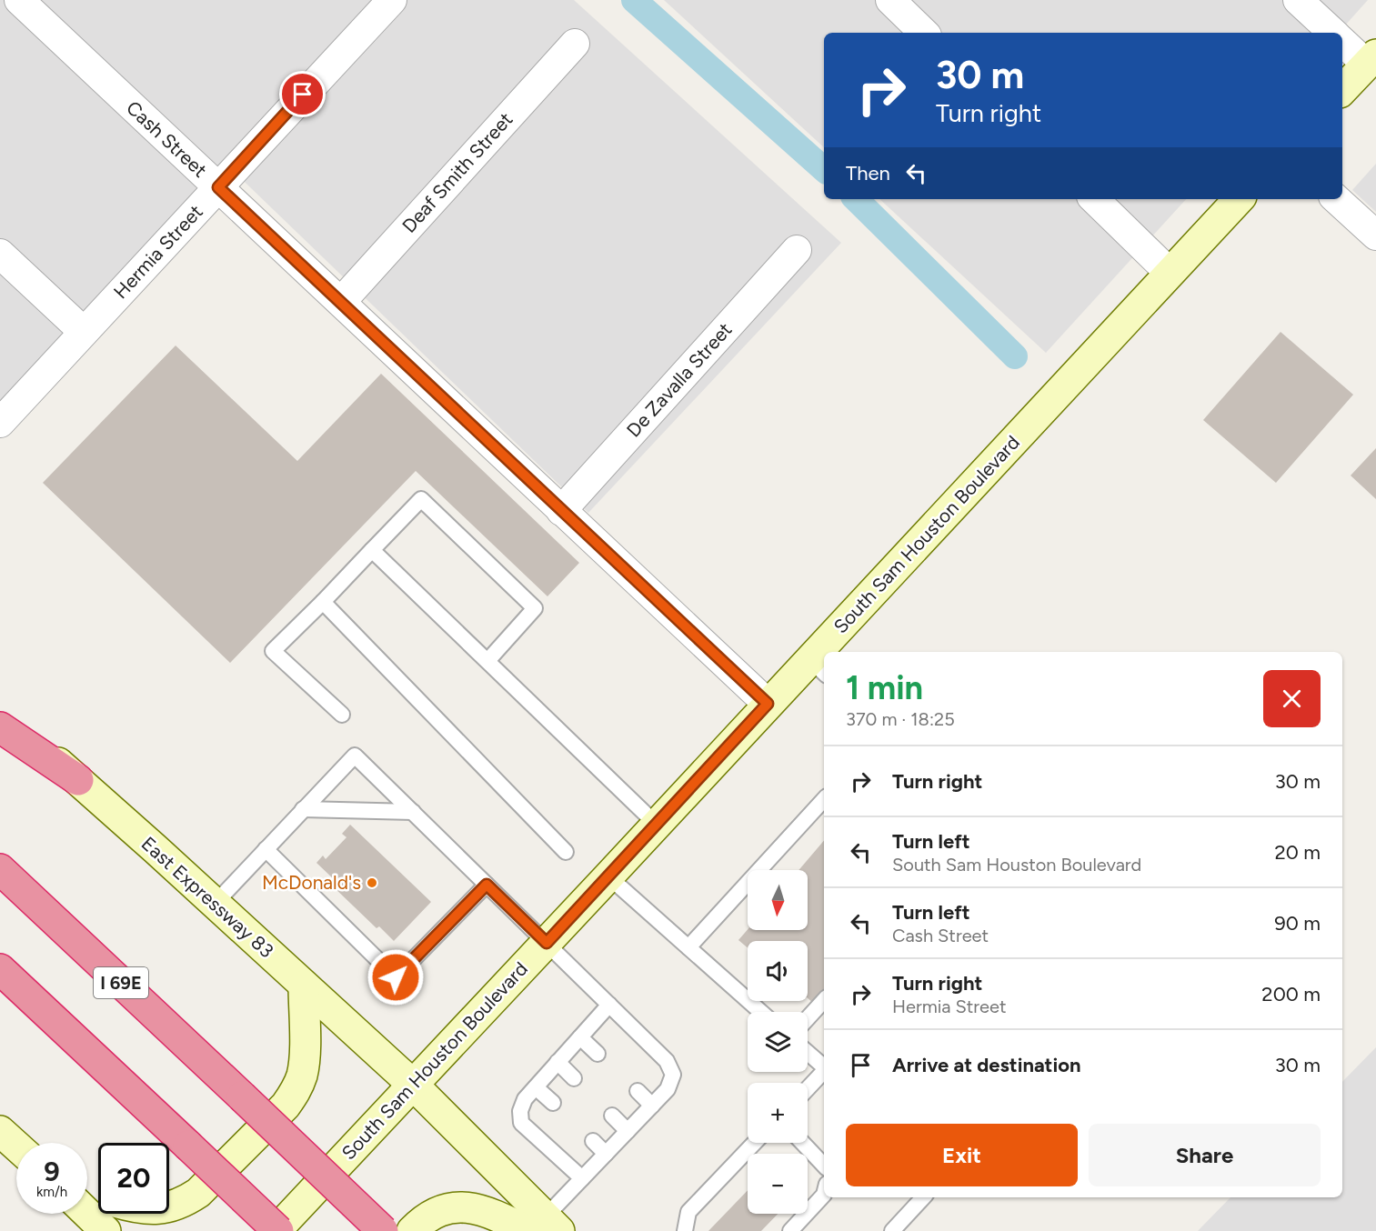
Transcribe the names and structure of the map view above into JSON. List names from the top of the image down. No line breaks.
{"streets":{"highway":["I 69E"],"main road":["South Sam Houston Boulevard","East Expressway 83"],"street":["Cash Street","Deaf Smith Street","Hermia Street","De Zavalla Street"]},"crossings":[["Cash Street","Deaf Smith Street"],["Cash Street","Hermia Street"],["Cash Street","De Zavalla Street"],["Cash Street","South Sam Houston Boulevard"],["South Sam Houston Boulevard","East Expressway 83"]],"places":["McDonald's"],"north":"bottom","page":{"turn":["30 m","Turn right"],"then":"Then","heading":["1 min","370 m · 18:25"],"list":[{"name":"Turn right","value":"30 m"},{"name":"Turn left","note":"South Sam Houston Boulevard","value":"20 m"},{"name":"Turn left","note":"Cash Street","value":"90 m"},{"name":"Turn right","note":"Hermia Street","value":"200 m"},{"name":"Arrive at destination","value":"30 m"}],"map_buttons":["+","−"],"buttons":["Exit","Share"],"speed":"9 km/h","limit":"20"}}
